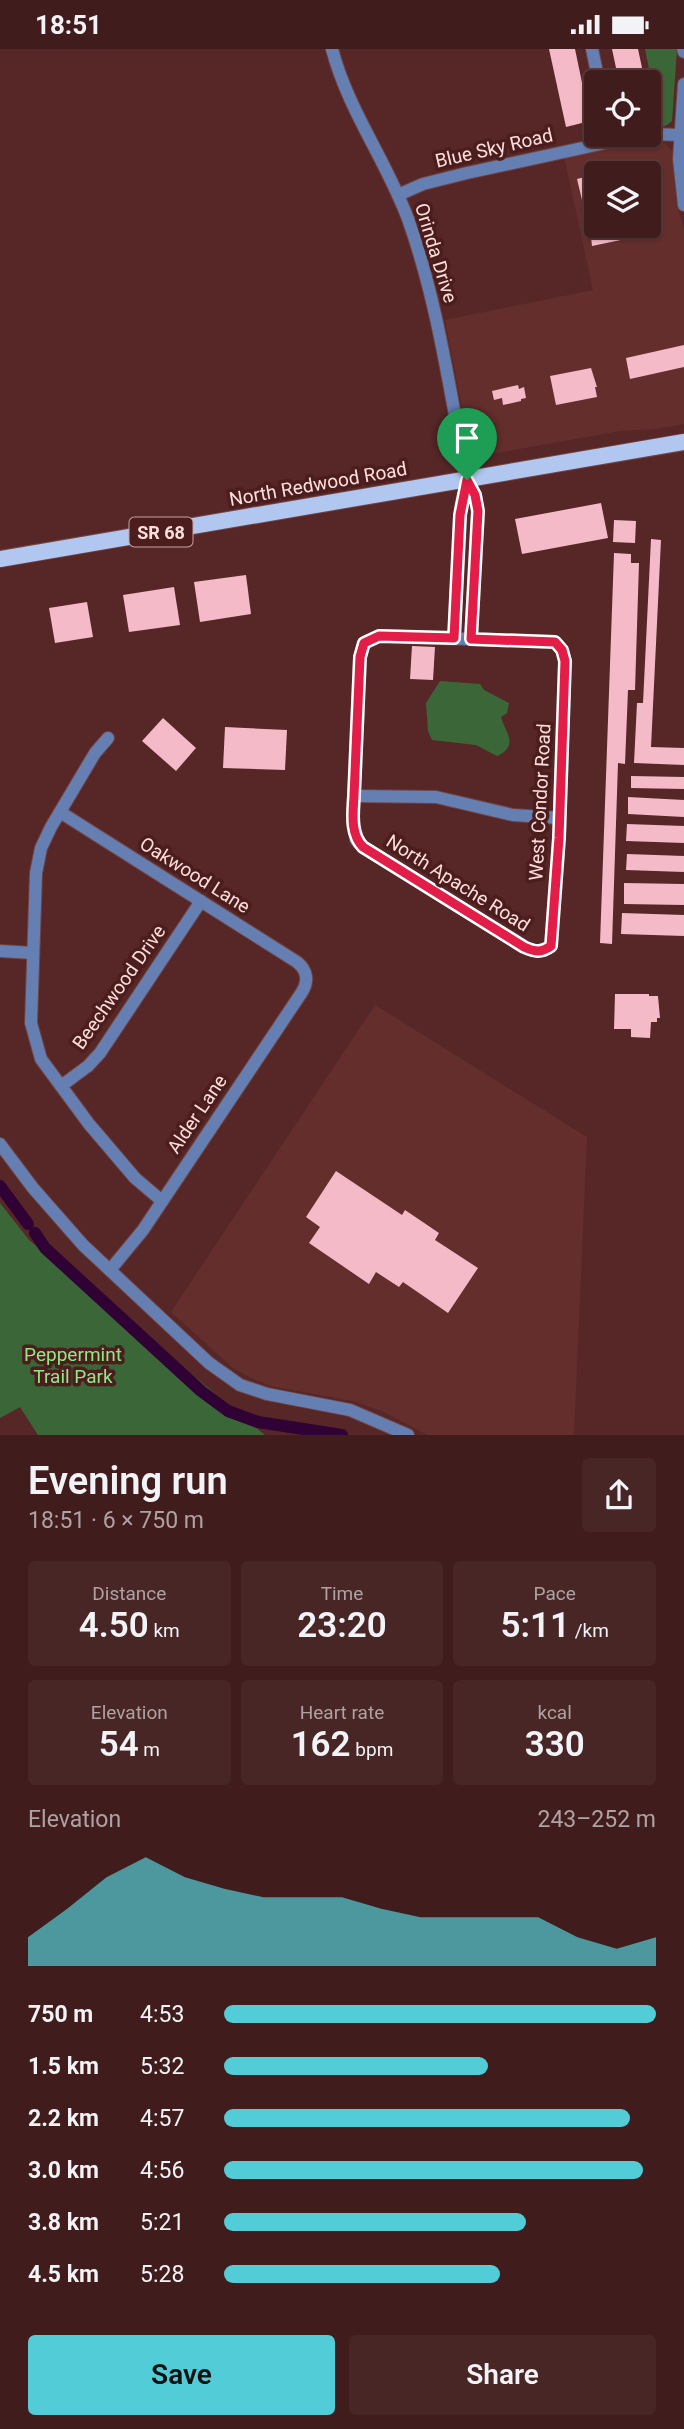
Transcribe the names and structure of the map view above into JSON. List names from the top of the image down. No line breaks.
{"streets":{"main road":["North Redwood Road","SR 68"],"street":["Blue Sky Road","Orinda Drive","West Condor Road","Oakwood Lane","North Apache Road","Beechwood Drive","Alder Lane"]},"crossings":[["Blue Sky Road","Orinda Drive"],["Orinda Drive","North Redwood Road"],["Orinda Drive","West Condor Road"],["West Condor Road","North Apache Road"],["Oakwood Lane","Beechwood Drive"],["Oakwood Lane","Alder Lane"]],"parks":["Peppermint Trail Park"],"page":{"status":"18:51","heading":["Evening run","18:51 · 6 × 750 m"],"stats":[["Distance","4.50 km"],["Time","23:20"],["Pace","5:11 /km"],["Elevation","54 m"],["Heart rate","162 bpm"],["kcal","330"]],"chart":["Elevation","243–252 m"],"list":[{"name":"750 m","note":"4:53"},{"name":"1.5 km","note":"5:32"},{"name":"2.2 km","note":"4:57"},{"name":"3.0 km","note":"4:56"},{"name":"3.8 km","note":"5:21"},{"name":"4.5 km","note":"5:28"}],"buttons":["Save","Share"]}}
